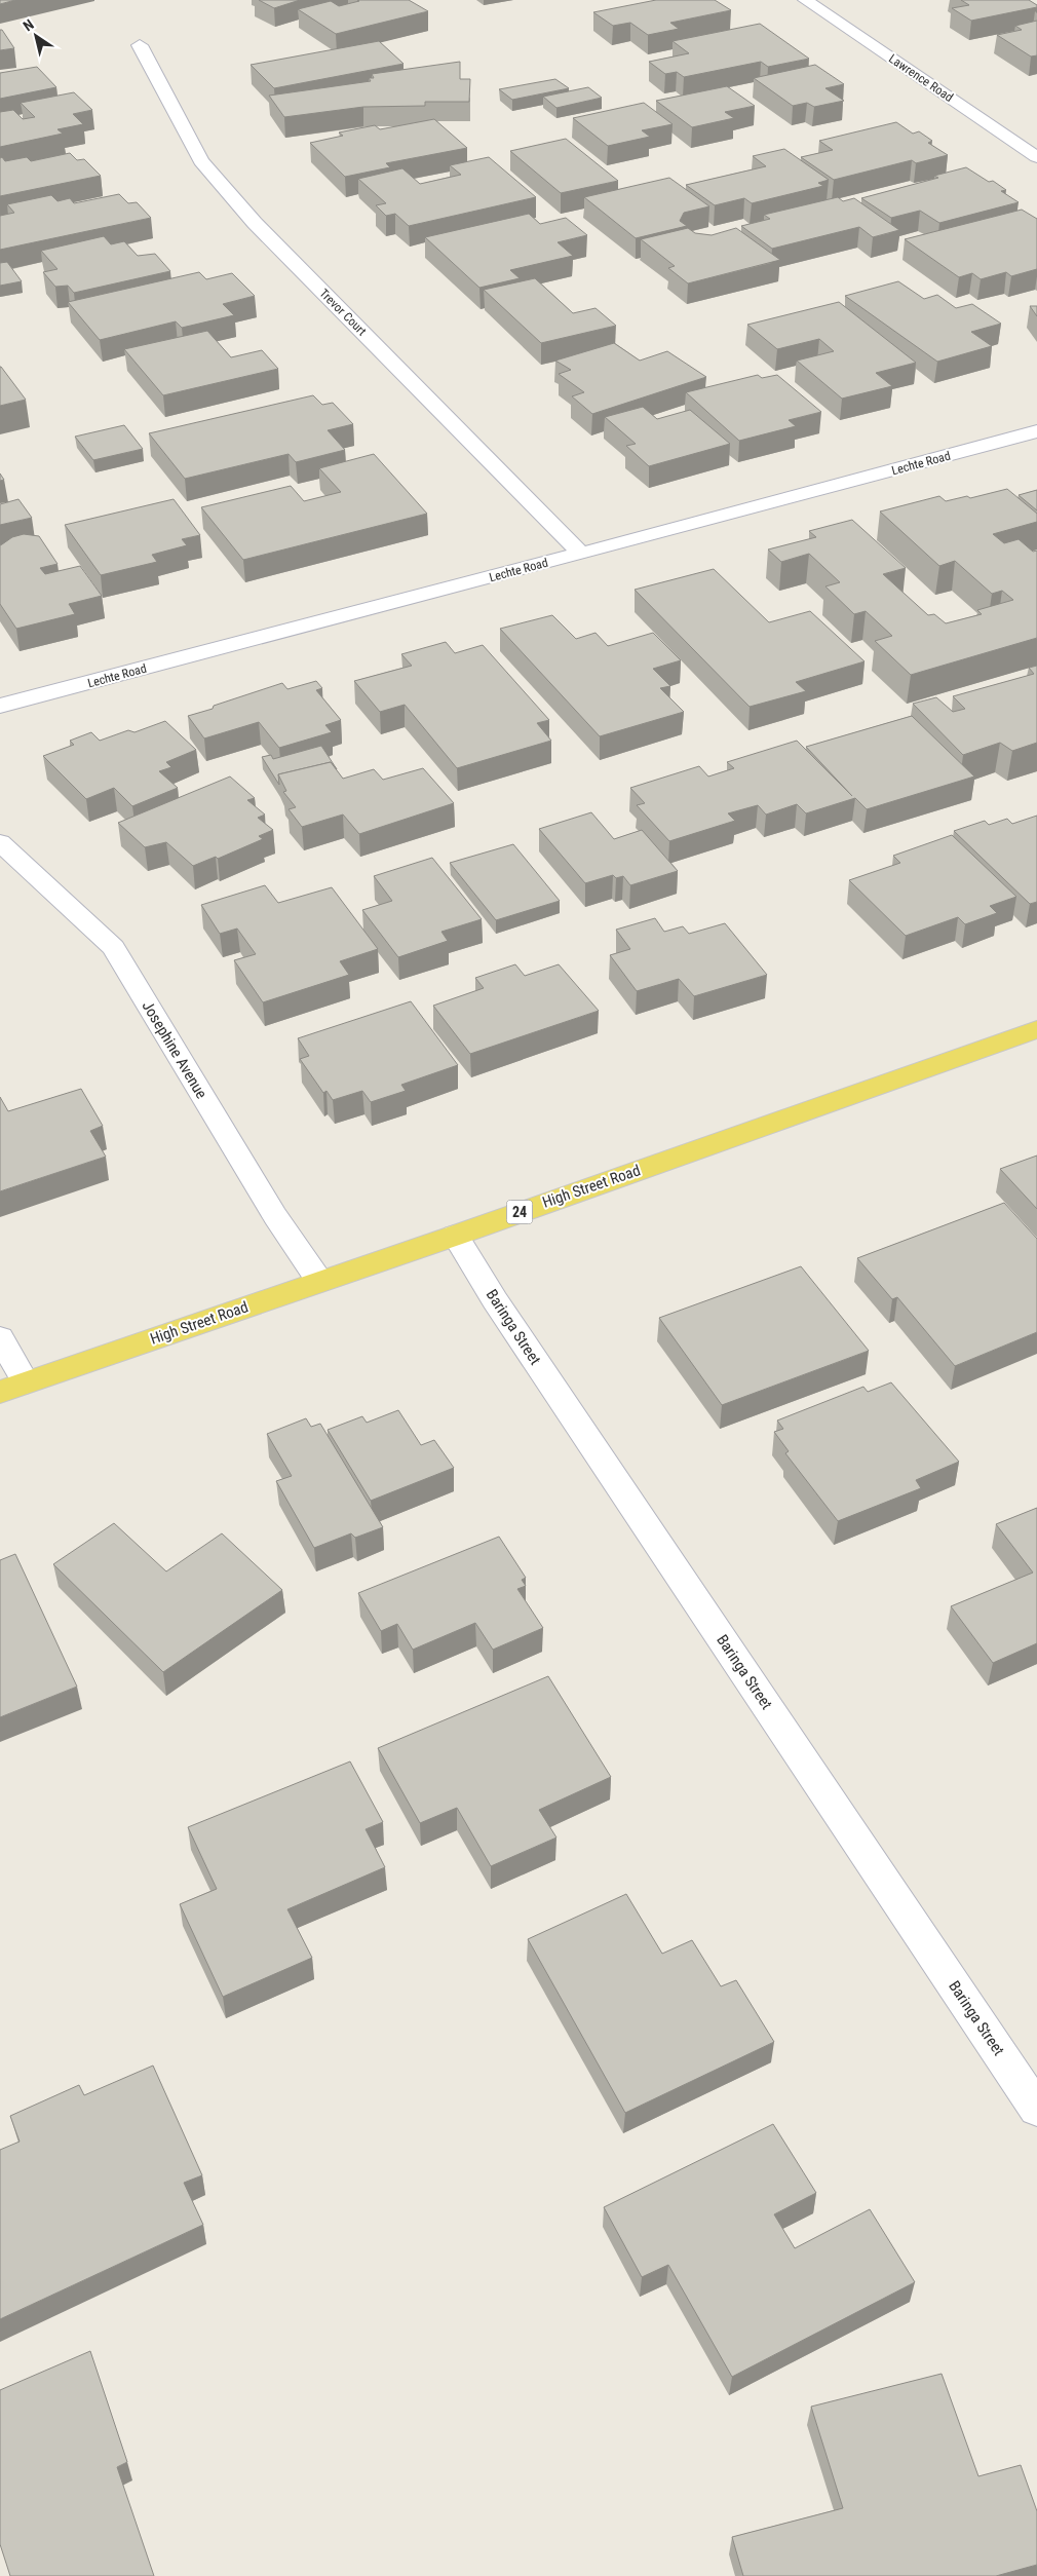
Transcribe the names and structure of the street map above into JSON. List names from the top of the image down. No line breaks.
{"streets":{"main road":["High Street Road","24"],"street":["Lawrence Road","Trevor Court","Lechte Road","Josephine Avenue","Baringa Street"]},"crossings":[["Trevor Court","Lechte Road"],["Josephine Avenue","High Street Road"],["High Street Road","Baringa Street"]],"north":"top left"}
